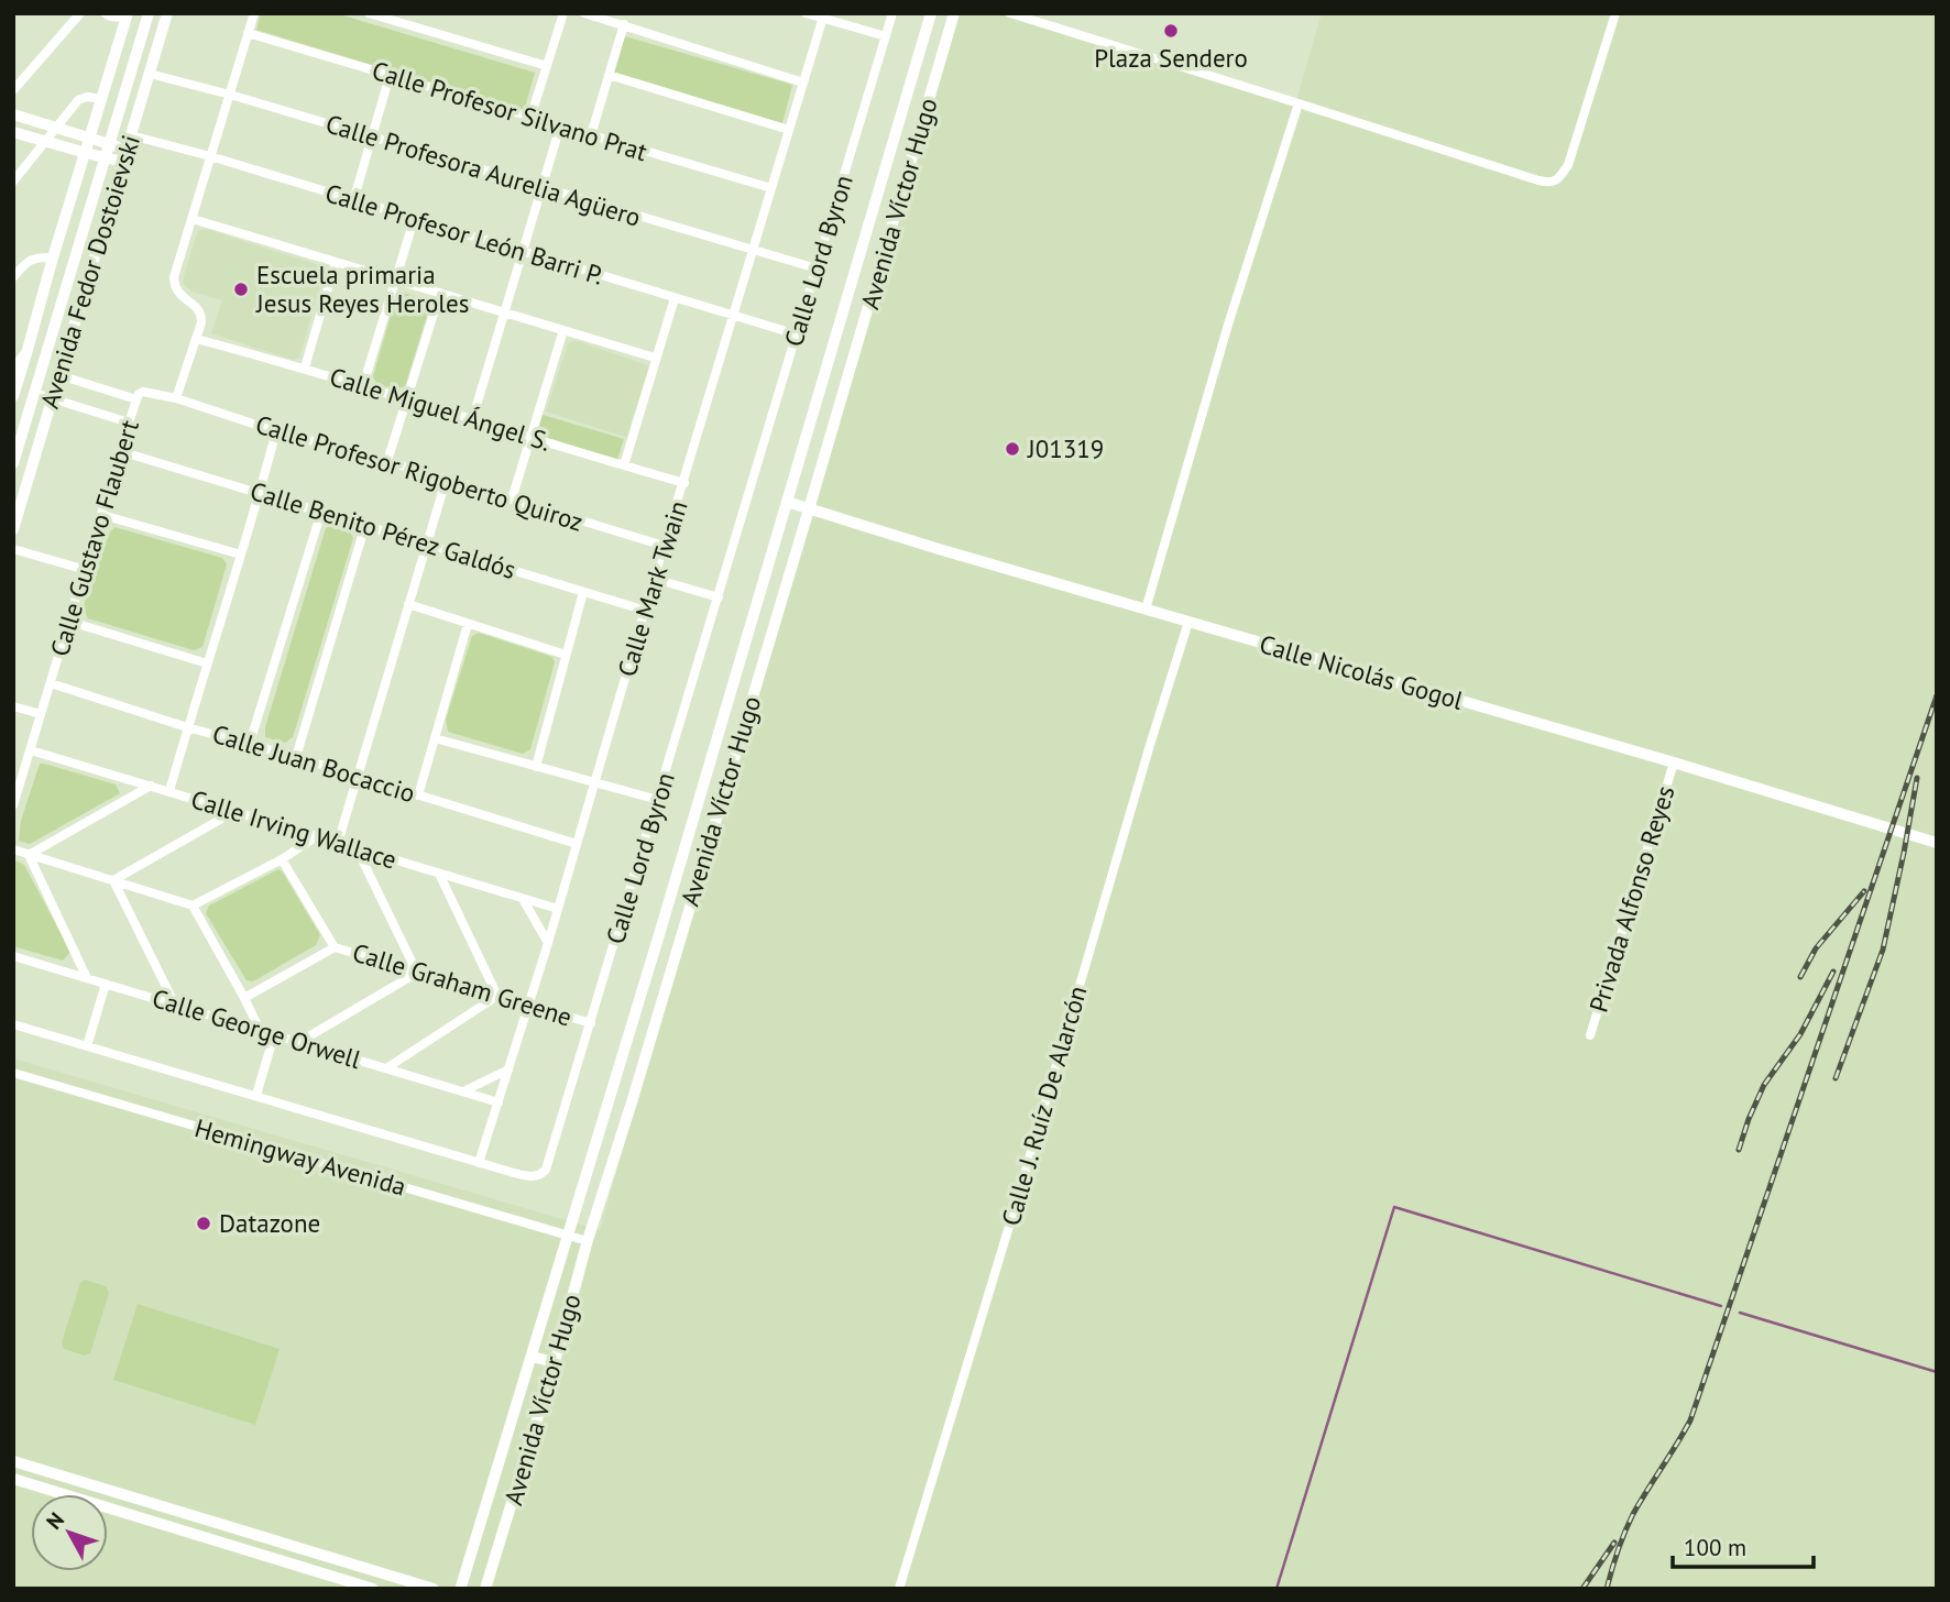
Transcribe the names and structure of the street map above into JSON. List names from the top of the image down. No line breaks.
{"streets":{"main road":["Avenida Fedor Dostoievski"],"street":["Calle Profesor Silvano Prat","Calle Profesora Aurelia Agüero","Avenida Víctor Hugo","Calle Profesor León Barri P.","Calle Lord Byron","Calle Miguel Ángel S.","Calle Profesor Rigoberto Quiroz","Calle Benito Pérez Galdós","Calle Gustavo Flaubert","Calle Mark Twain","Calle Nicolás Gogol","Calle Juan Bocaccio","Calle Irving Wallace","Privada Alfonso Reyes","Calle Graham Greene","Calle George Orwell","Calle J. Ruíz De Alarcón","Hemingway Avenida"]},"crossings":[["Calle Profesor Silvano Prat","Calle Mark Twain"],["Calle Profesora Aurelia Agüero","Calle Lord Byron"],["Calle Profesora Aurelia Agüero","Avenida Fedor Dostoievski"],["Calle Profesora Aurelia Agüero","Calle Mark Twain"],["Avenida Víctor Hugo","Calle Nicolás Gogol"],["Avenida Víctor Hugo","Hemingway Avenida"],["Calle Profesor León Barri P.","Calle Lord Byron"],["Calle Profesor León Barri P.","Avenida Fedor Dostoievski"],["Calle Profesor León Barri P.","Calle Mark Twain"],["Calle Lord Byron","Calle Mark Twain"],["Calle Lord Byron","Calle Graham Greene"],["Calle Miguel Ángel S.","Calle Mark Twain"],["Calle Profesor Rigoberto Quiroz","Calle Gustavo Flaubert"],["Calle Profesor Rigoberto Quiroz","Calle Mark Twain"],["Calle Benito Pérez Galdós","Calle Gustavo Flaubert"],["Calle Benito Pérez Galdós","Calle Mark Twain"],["Calle Gustavo Flaubert","Calle Juan Bocaccio"],["Calle Gustavo Flaubert","Calle Irving Wallace"],["Calle Mark Twain","Calle Juan Bocaccio"],["Calle Mark Twain","Calle Irving Wallace"],["Calle Mark Twain","Calle Graham Greene"],["Calle Mark Twain","Calle George Orwell"],["Calle Nicolás Gogol","Privada Alfonso Reyes"],["Calle Nicolás Gogol","Calle J. Ruíz De Alarcón"]],"places":["Plaza Sendero","Escuela primaria Jesus Reyes Heroles","J01319","Datazone"],"scale_bar":"100 m","north":"top left"}
